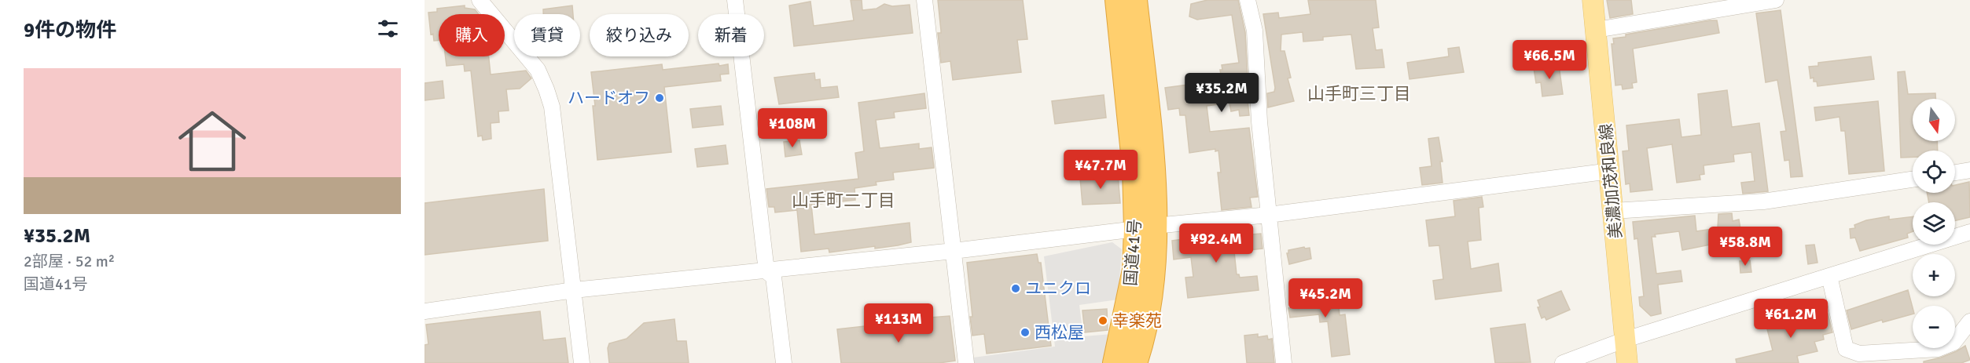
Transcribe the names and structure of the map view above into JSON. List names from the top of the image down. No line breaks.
{"streets":{"highway":["国道41号"],"main road":["美濃加茂和良線"]},"districts":["山手町三丁目","山手町二丁目"],"places":["ハードオフ","ユニクロ","幸楽苑","西松屋"],"north":"bottom","page":{"heading":"9件の物件","chip":["購入","賃貸","絞り込み","新着"],"price":["¥66.5M","¥35.2M","¥108M","¥47.7M","¥92.4M","¥58.8M","¥45.2M","¥61.2M","¥113M"],"list":[{"name":"¥35.2M","note":"2部屋 · 52 m² · 国道41号"}],"map_buttons":["+","−"]}}
